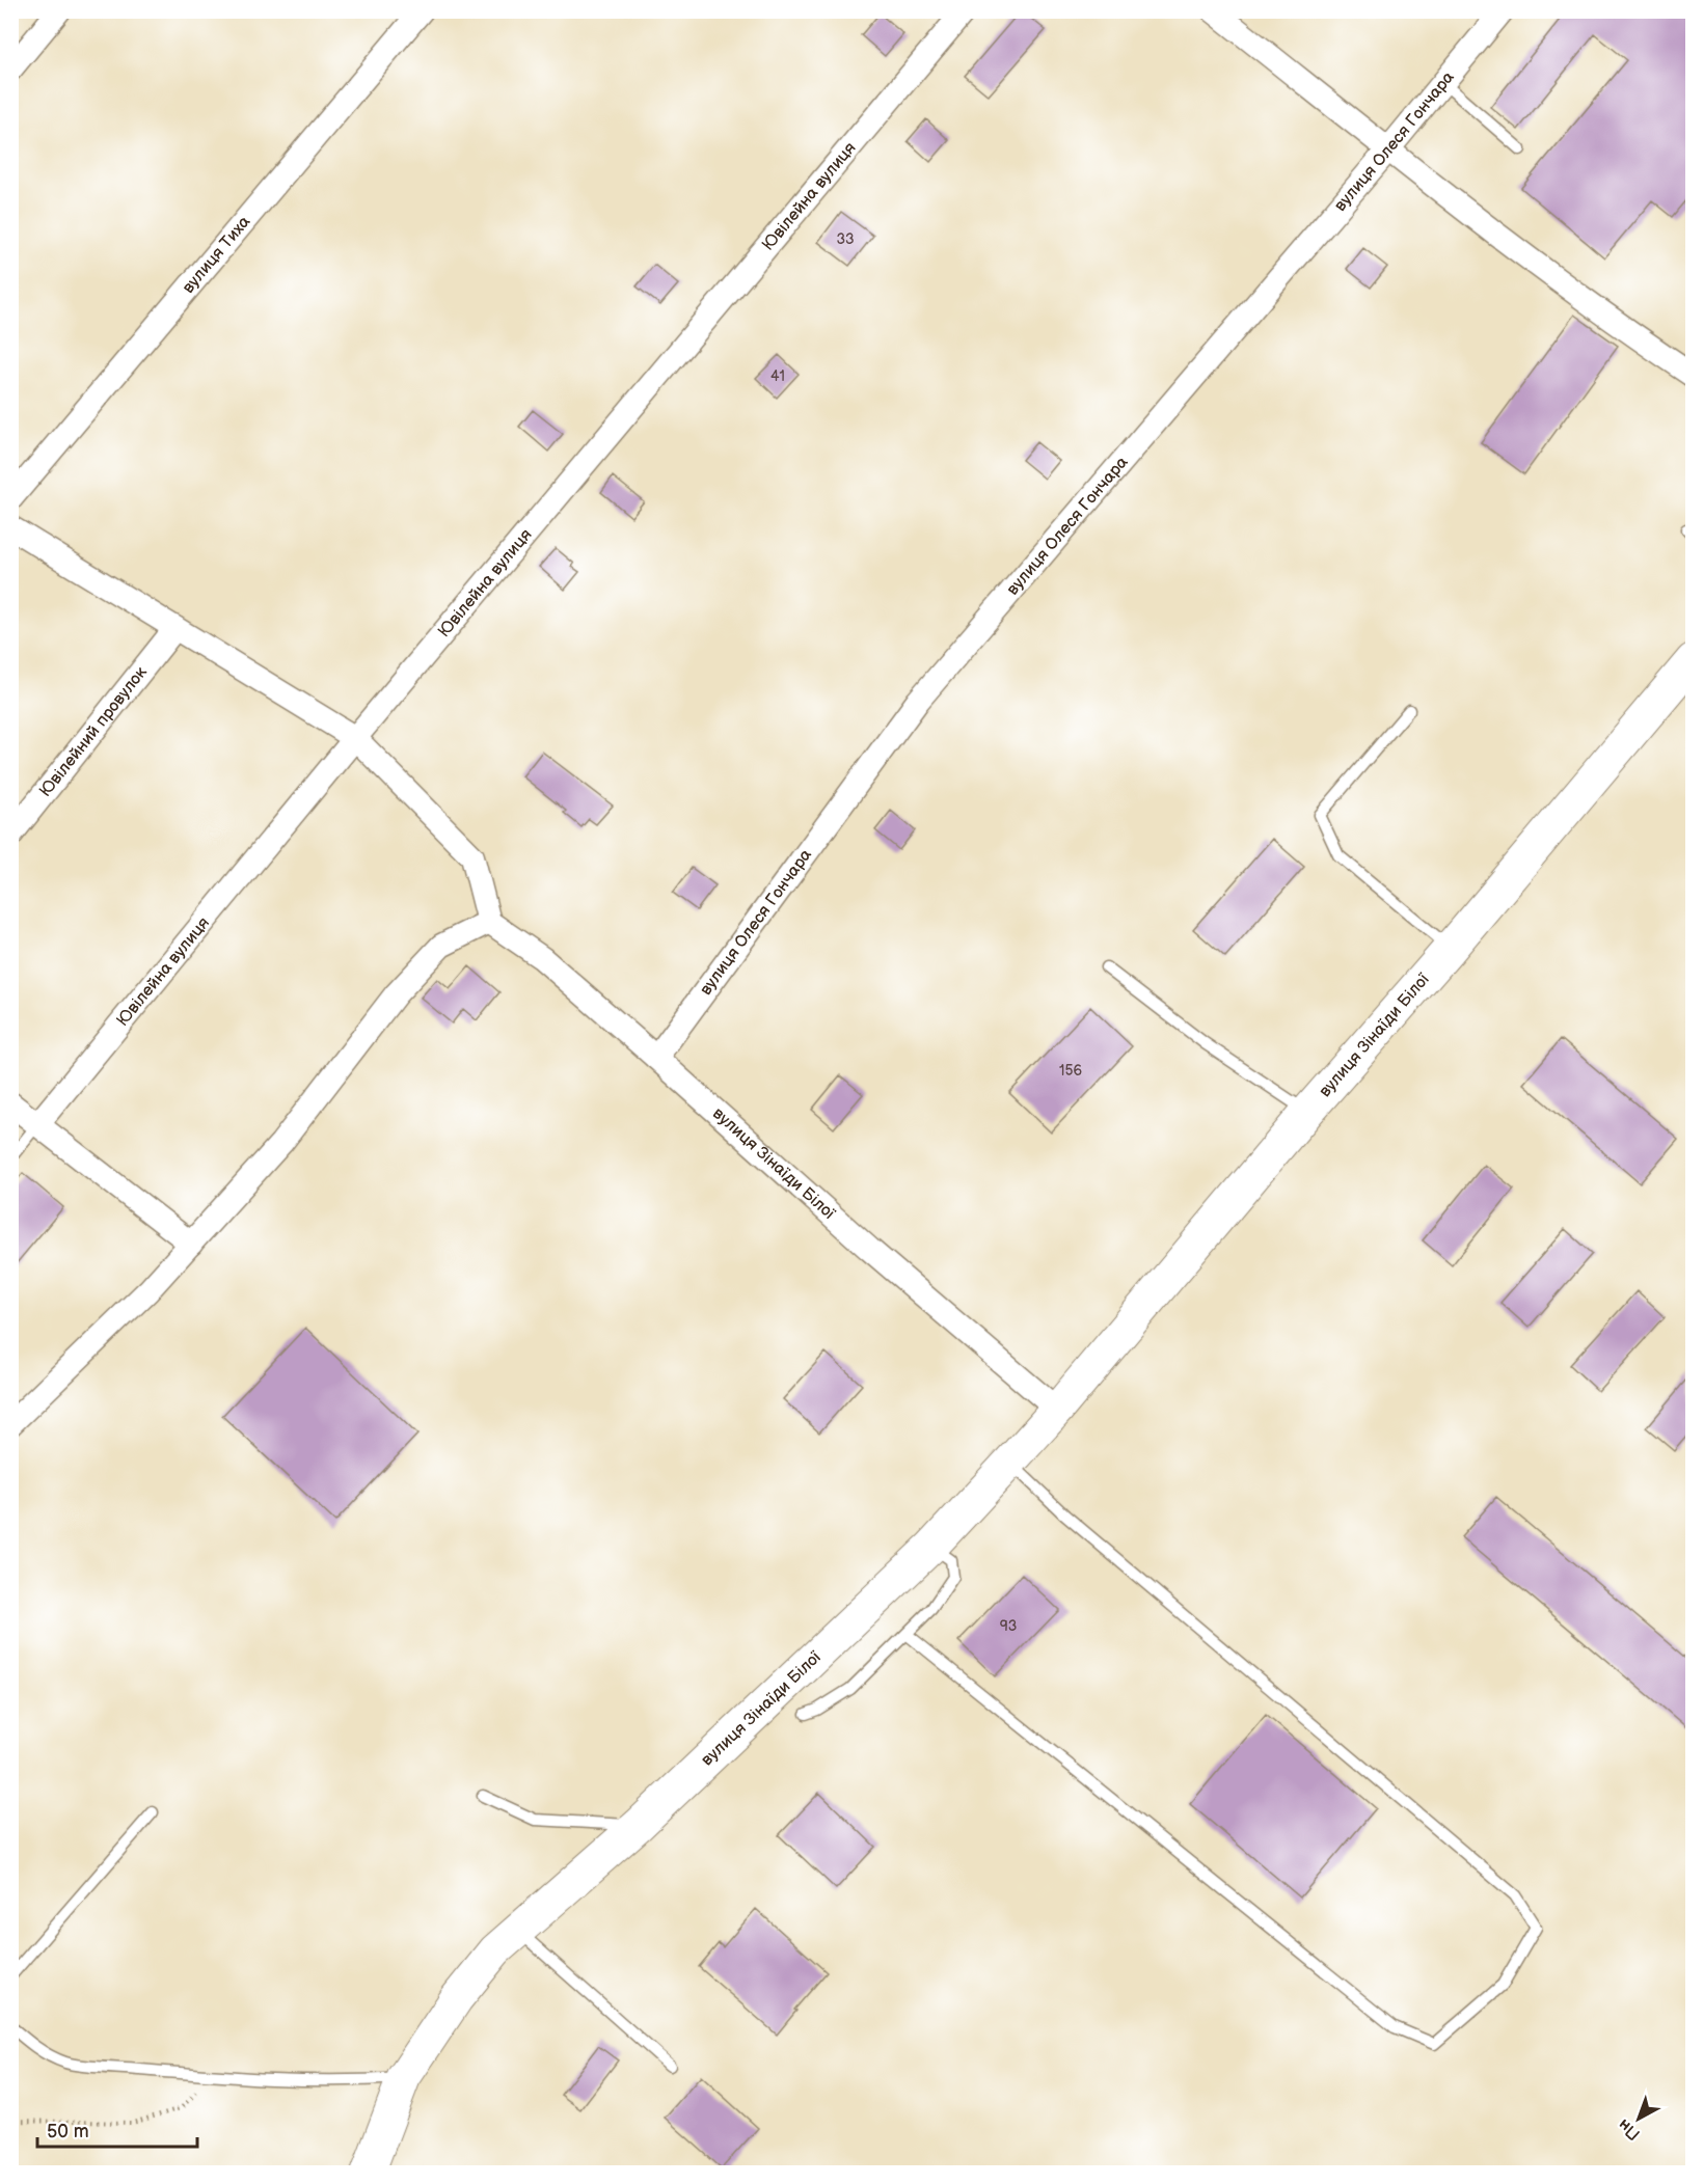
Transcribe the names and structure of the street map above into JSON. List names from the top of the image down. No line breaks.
{"streets":{"street":["вулиця Олеся Гончара","Ювілейна вулиця","вулиця Тиха","Ювілейний провулок","вулиця Зінаїди Білої"]},"crossings":[["вулиця Олеся Гончара","вулиця Зінаїди Білої"]],"house_numbers":["33","41","156","93"],"scale_bar":"50 m","north":"bottom left"}
